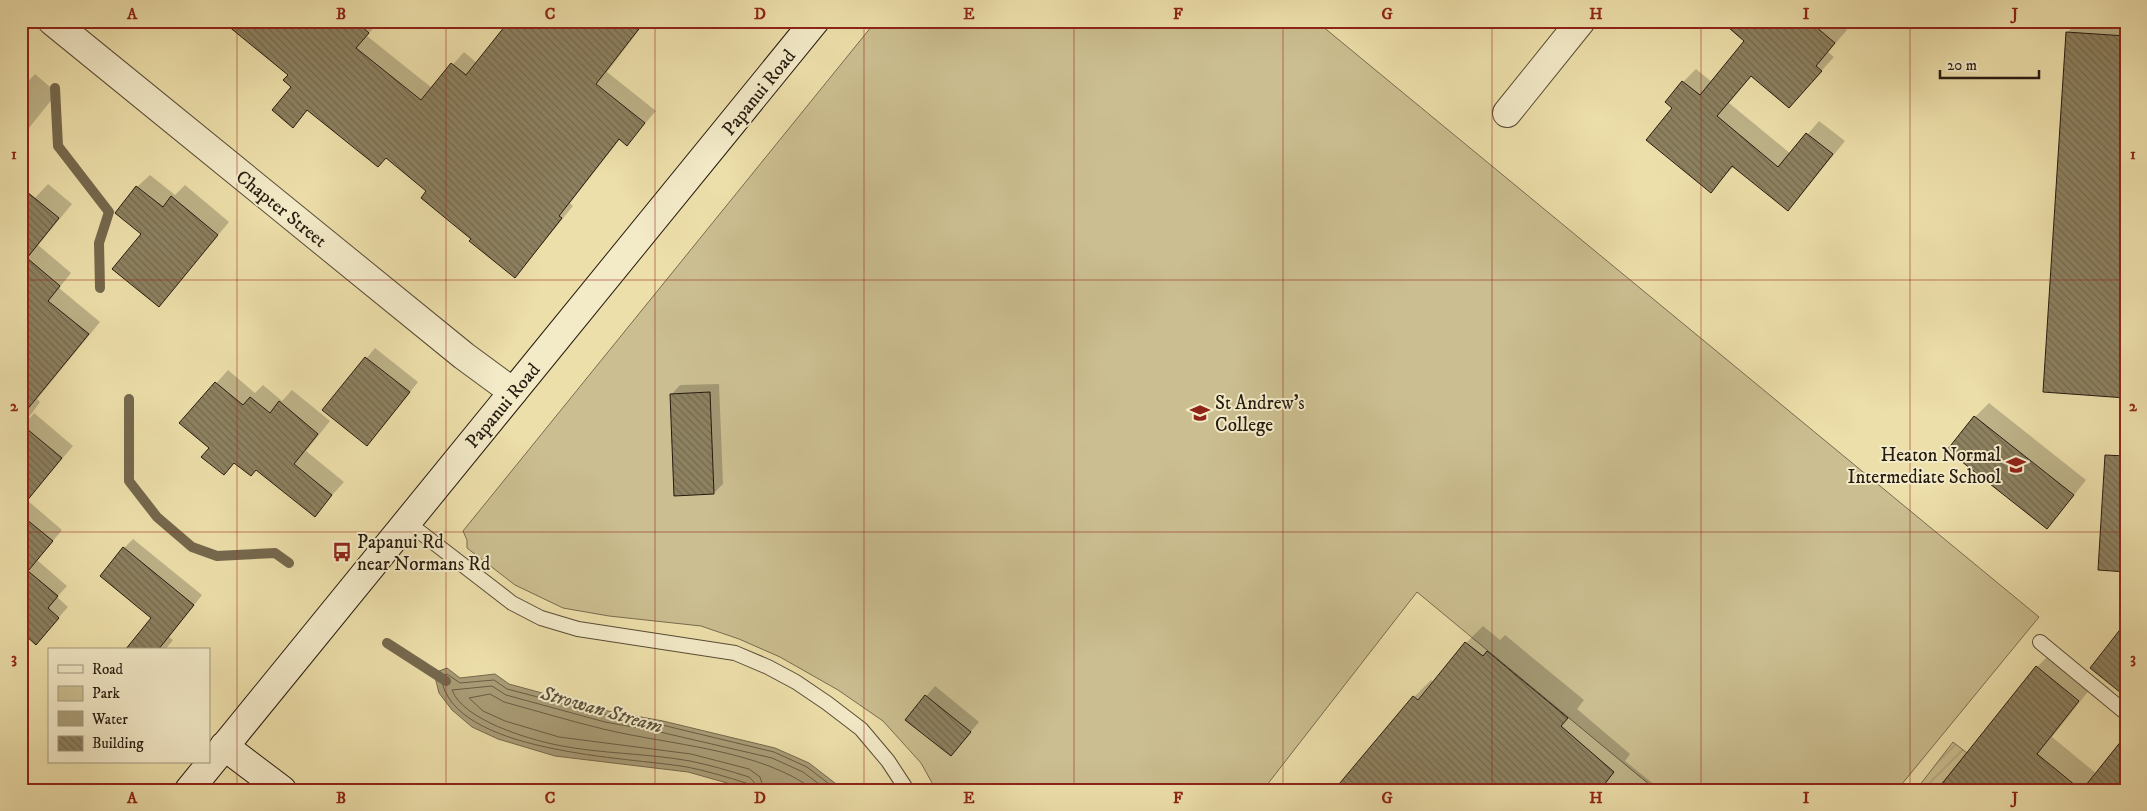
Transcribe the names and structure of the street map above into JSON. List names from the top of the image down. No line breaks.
{"streets":{"main road":["Papanui Road","Chapter Street"]},"crossings":[["Papanui Road","Chapter Street"]],"water":["Strowan Stream"],"places":{"school or university":["St Andrew's College","Heaton Normal Intermediate School"],"bus stop":["Papanui Rd near Normans Rd"]},"legend":["Road","Park","Water","Building"],"scale_bar":"20 m","grid":{"columns":["A","B","C","D","E","F","G","H","I","J"],"rows":["1","2","3"]}}
